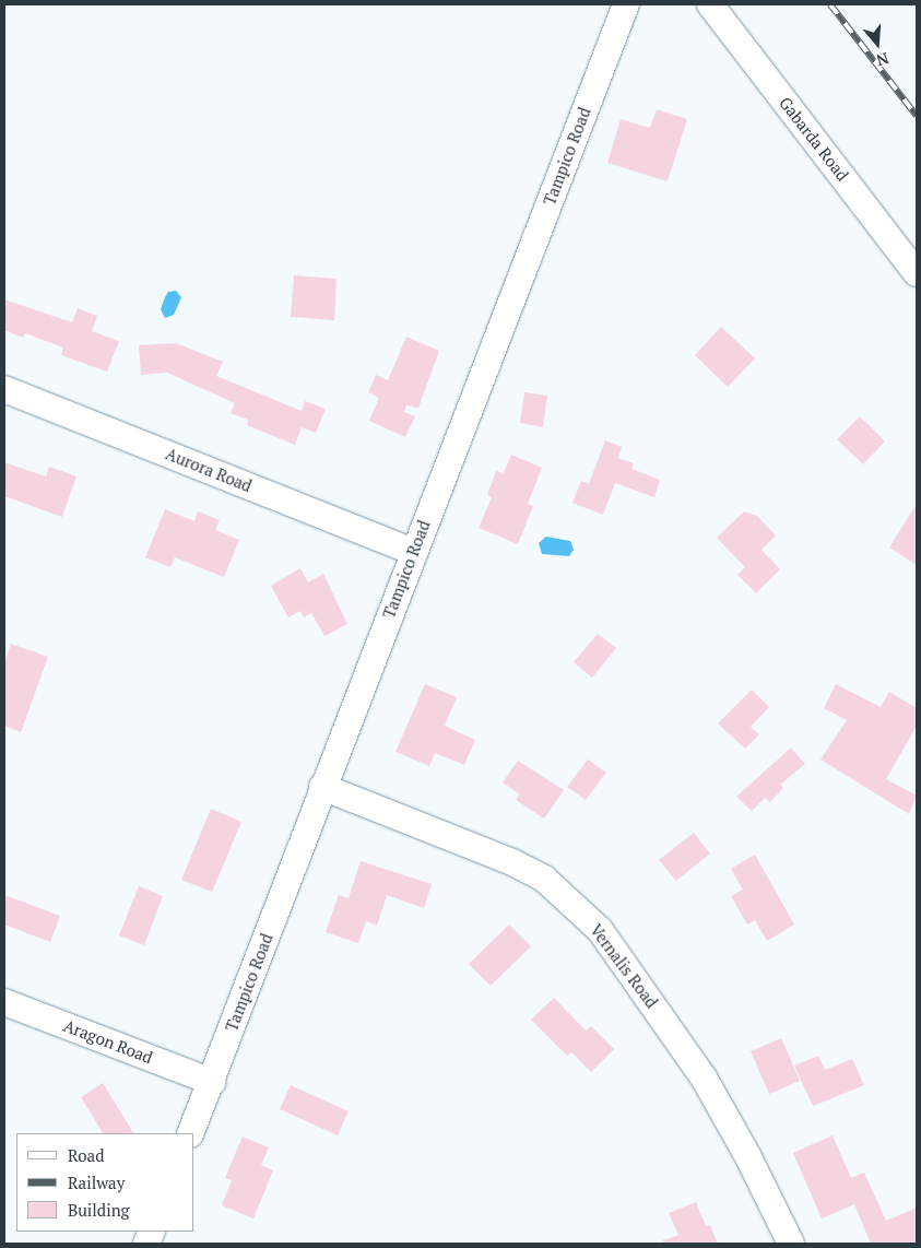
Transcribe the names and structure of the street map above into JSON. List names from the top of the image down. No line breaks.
{"streets":{"street":["Gabarda Road","Tampico Road","Aurora Road","Vernalis Road","Aragon Road"]},"crossings":[["Tampico Road","Aurora Road"],["Tampico Road","Vernalis Road"],["Tampico Road","Aragon Road"]],"legend":["Road","Railway","Building"],"north":"bottom"}
